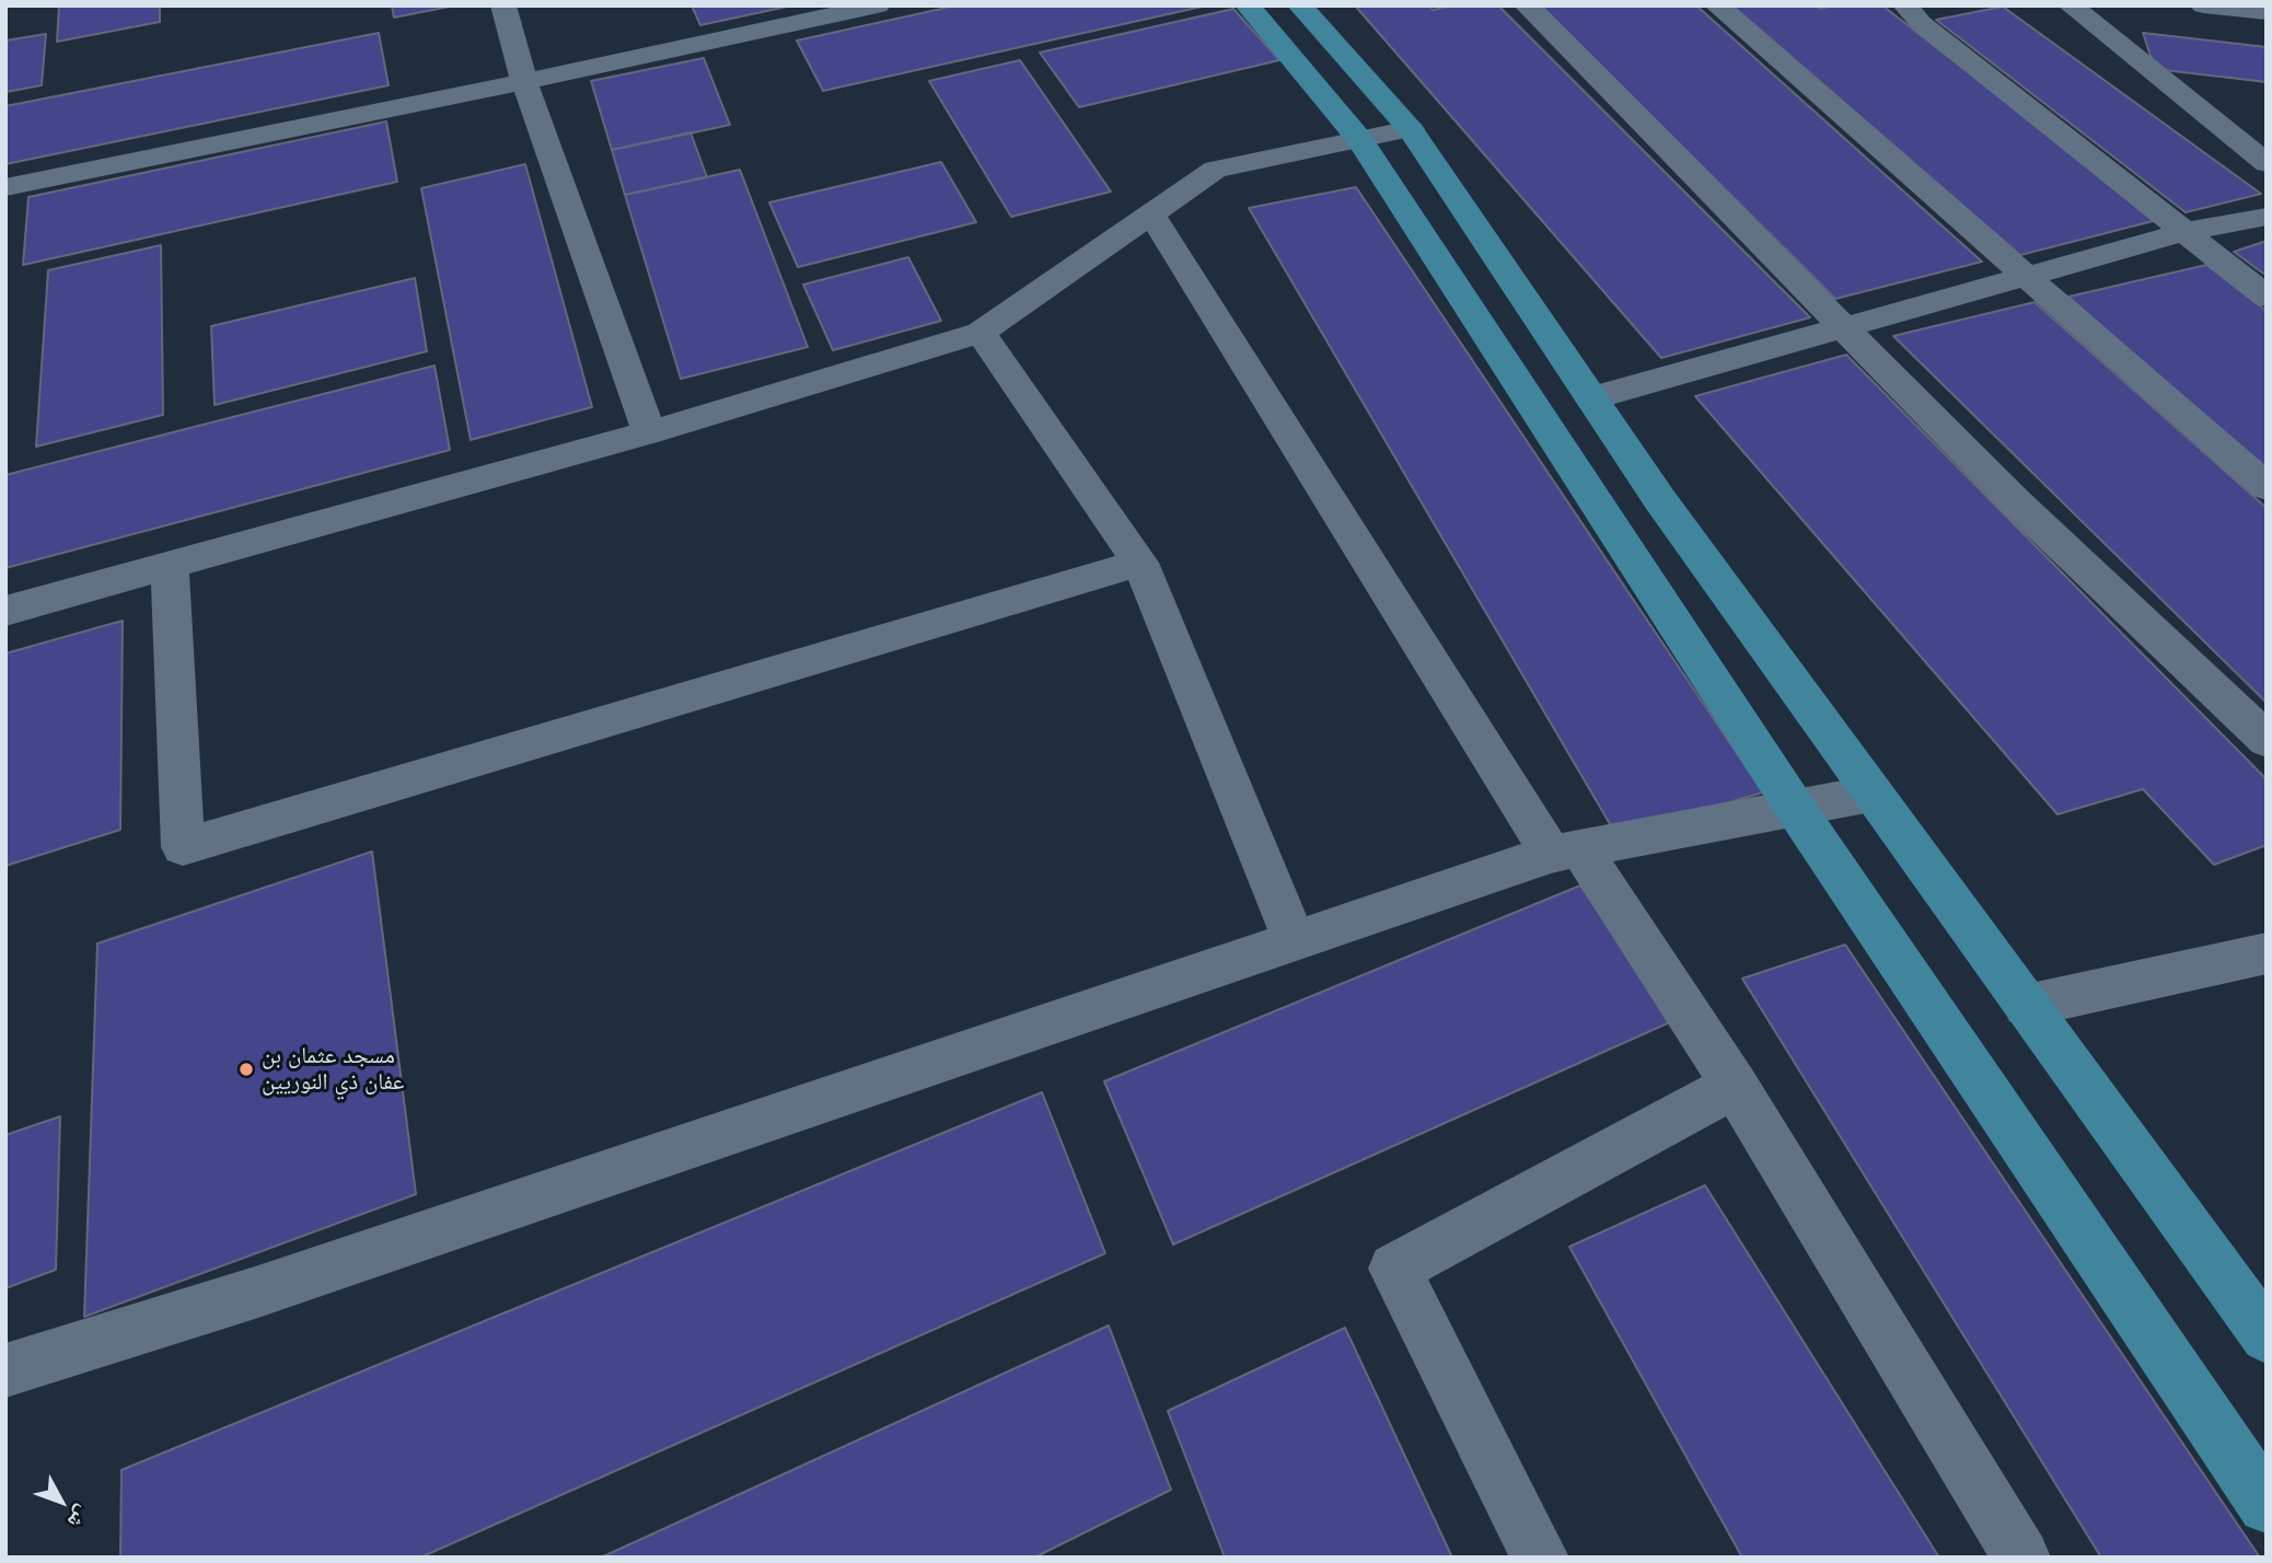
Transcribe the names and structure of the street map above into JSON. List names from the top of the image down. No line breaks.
{"places":["مسجد عثمان بن عفان ذي النوريين"],"north":"bottom right"}
